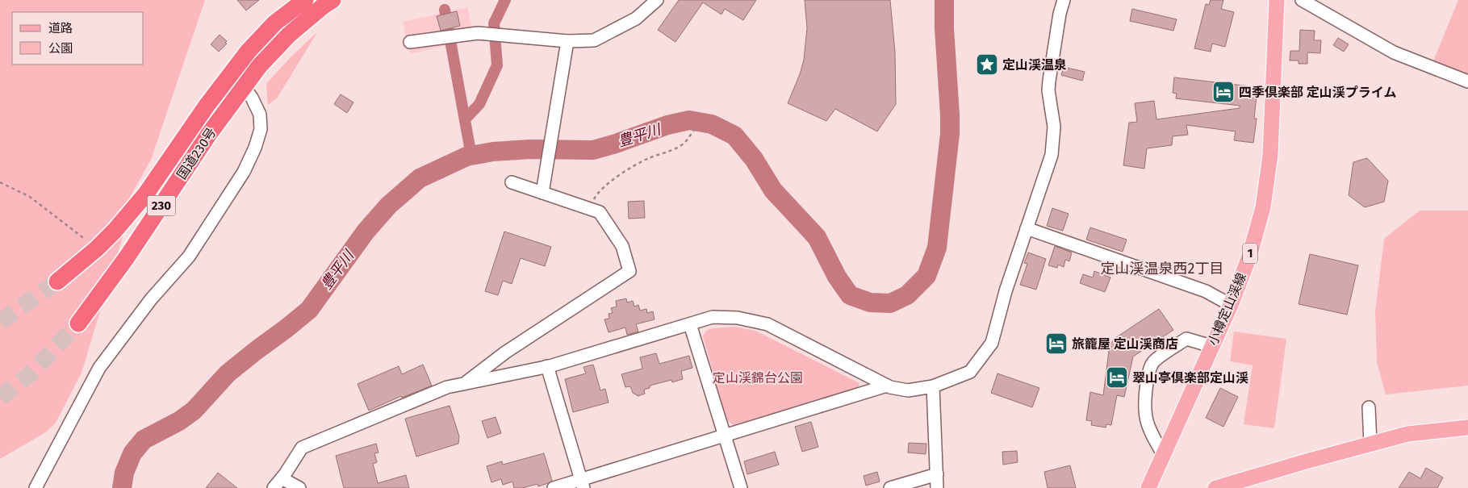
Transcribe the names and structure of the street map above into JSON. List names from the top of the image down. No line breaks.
{"streets":{"highway":["国道230号","230"],"main road":["1","小樽定山渓線"]},"districts":["定山渓温泉西2丁目"],"water":["豊平川"],"parks":["定山渓錦台公園"],"places":{"place":["定山渓温泉"],"hotel":["四季倶楽部 定山渓プライム","旅籠屋 定山渓商店","翠山亭倶楽部定山渓"]},"legend":["道路","公園"]}
